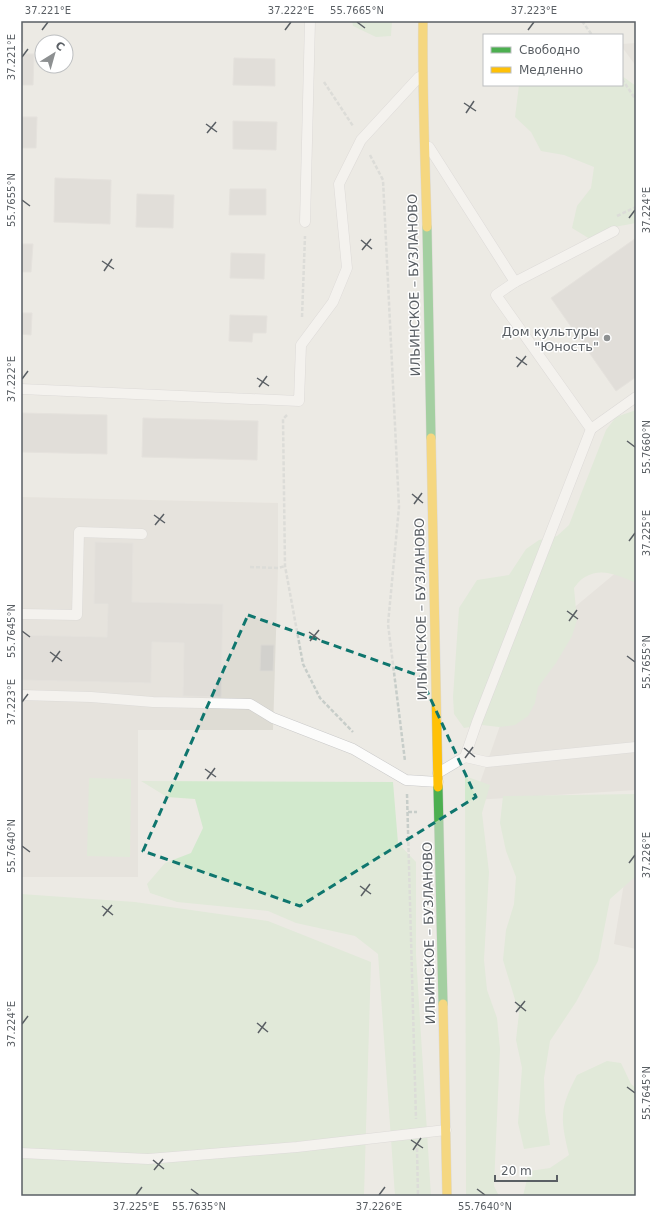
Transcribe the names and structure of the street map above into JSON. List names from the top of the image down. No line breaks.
{"streets":{"street":["ИЛЬИНСКОЕ – БУЗЛАНОВО"]},"places":["Дом культуры \"Юность\""],"legend":["Свободно","Медленно"],"scale_bar":"20 m","north":"top right","coordinates":["37.221°E","37.222°E","55.7665°N","37.223°E","55.7655°N","37.224°E","55.7660°N","37.225°E","55.7645°N","55.7640°N","37.226°E","55.7635°N"]}
